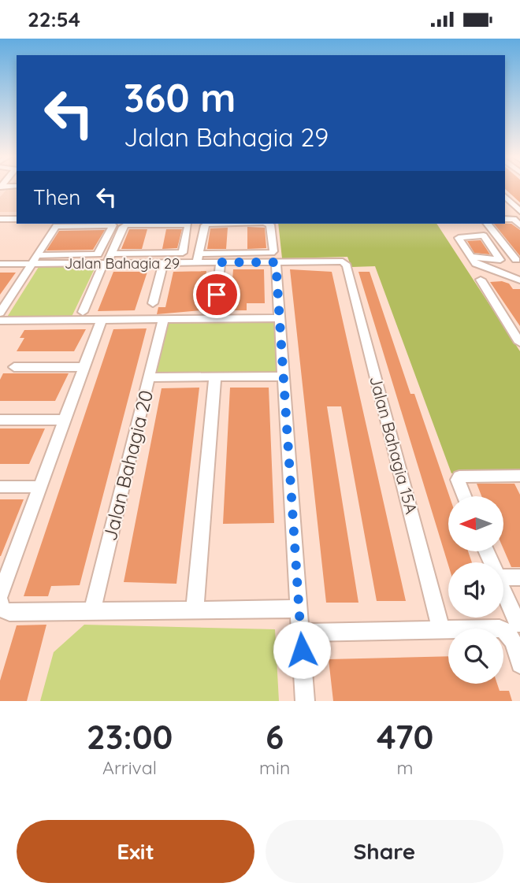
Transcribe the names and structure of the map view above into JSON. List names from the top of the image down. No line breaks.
{"streets":{"street":["Jalan Bahagia 29","Jalan Bahagia 15A","Jalan Bahagia 20"]},"crossings":[["Jalan Bahagia 29","Jalan Bahagia 15A"]],"north":"left","page":{"status":"22:54","turn":["360 m","Jalan Bahagia 29"],"then":"Then","eta":["23:00","Arrival","6","min","470","m"],"buttons":["Exit","Share"]}}
